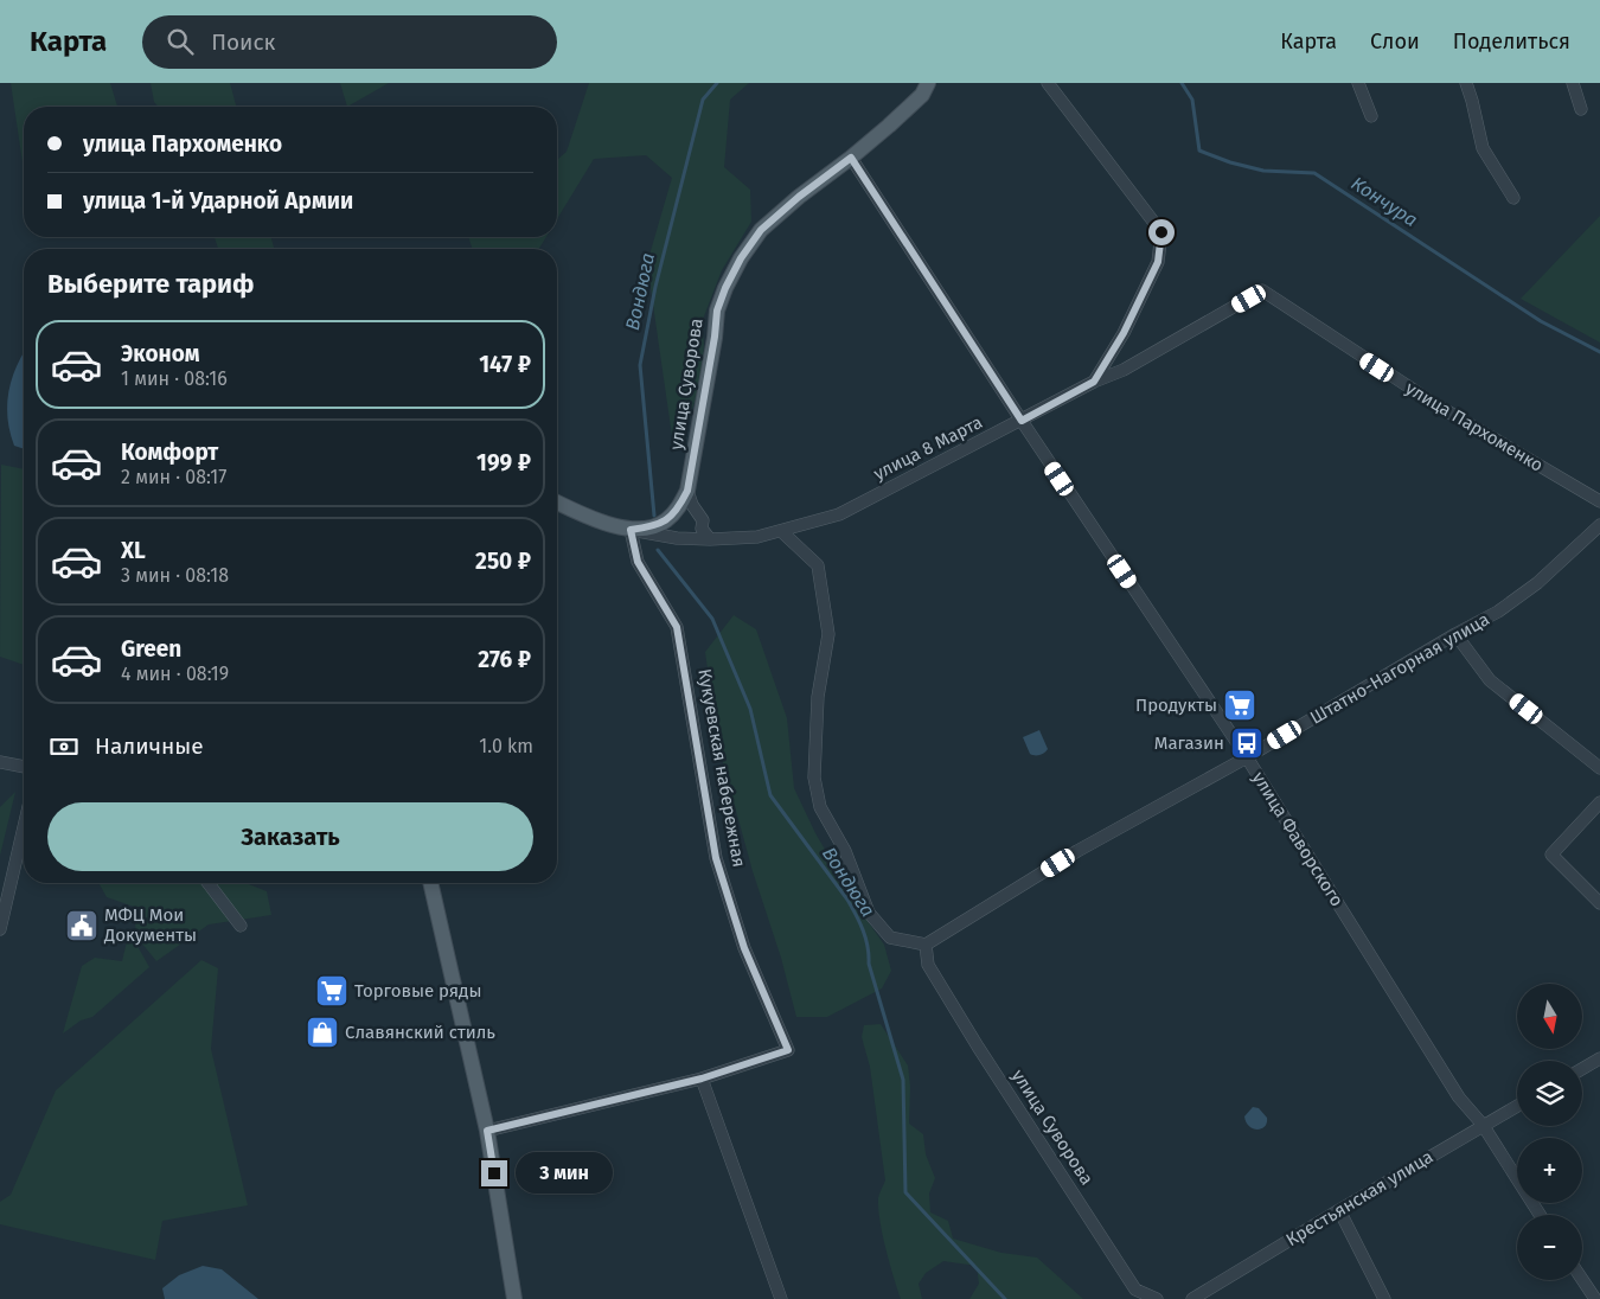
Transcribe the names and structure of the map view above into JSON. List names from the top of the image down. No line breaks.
{"streets":{"main road":["улица Суворова","улица 8 Марта"],"street":["улица Пархоменко","Штатно-Нагорная улица","Кукуевская набережная","улица Фаворского","Крестьянская улица"]},"crossings":[["улица Суворова","улица 8 Марта"],["улица Суворова","Штатно-Нагорная улица"],["улица Суворова","Кукуевская набережная"],["улица Суворова","улица Фаворского"],["улица Пархоменко","улица 8 Марта"],["улица 8 Марта","Кукуевская набережная"],["улица 8 Марта","улица Фаворского"],["Штатно-Нагорная улица","улица Фаворского"],["улица Фаворского","Крестьянская улица"]],"water":["Кончура","Вондюга"],"places":{"supermarket":["Продукты","Торговые ряды"],"bus stop":["Магазин"],"public building":["МФЦ Мои Документы"],"shop":["Славянский стиль"]},"north":"bottom","page":{"header":"Карта","search":"Поиск","nav":["Карта","Слои","Поделиться"],"banner":["улица Пархоменко","улица 1-й Ударной Армии"],"heading":"Выберите тариф","list":[{"name":"Эконом","note":"1 мин · 08:16","value":"147 ₽"},{"name":"Комфорт","note":"2 мин · 08:17","value":"199 ₽"},{"name":"XL","note":"3 мин · 08:18","value":"250 ₽"},{"name":"Green","note":"4 мин · 08:19","value":"276 ₽"}],"pay":["Наличные","1.0 km"],"buttons":"Заказать","map_buttons":["+","−"],"bubble":"3 мин"}}
